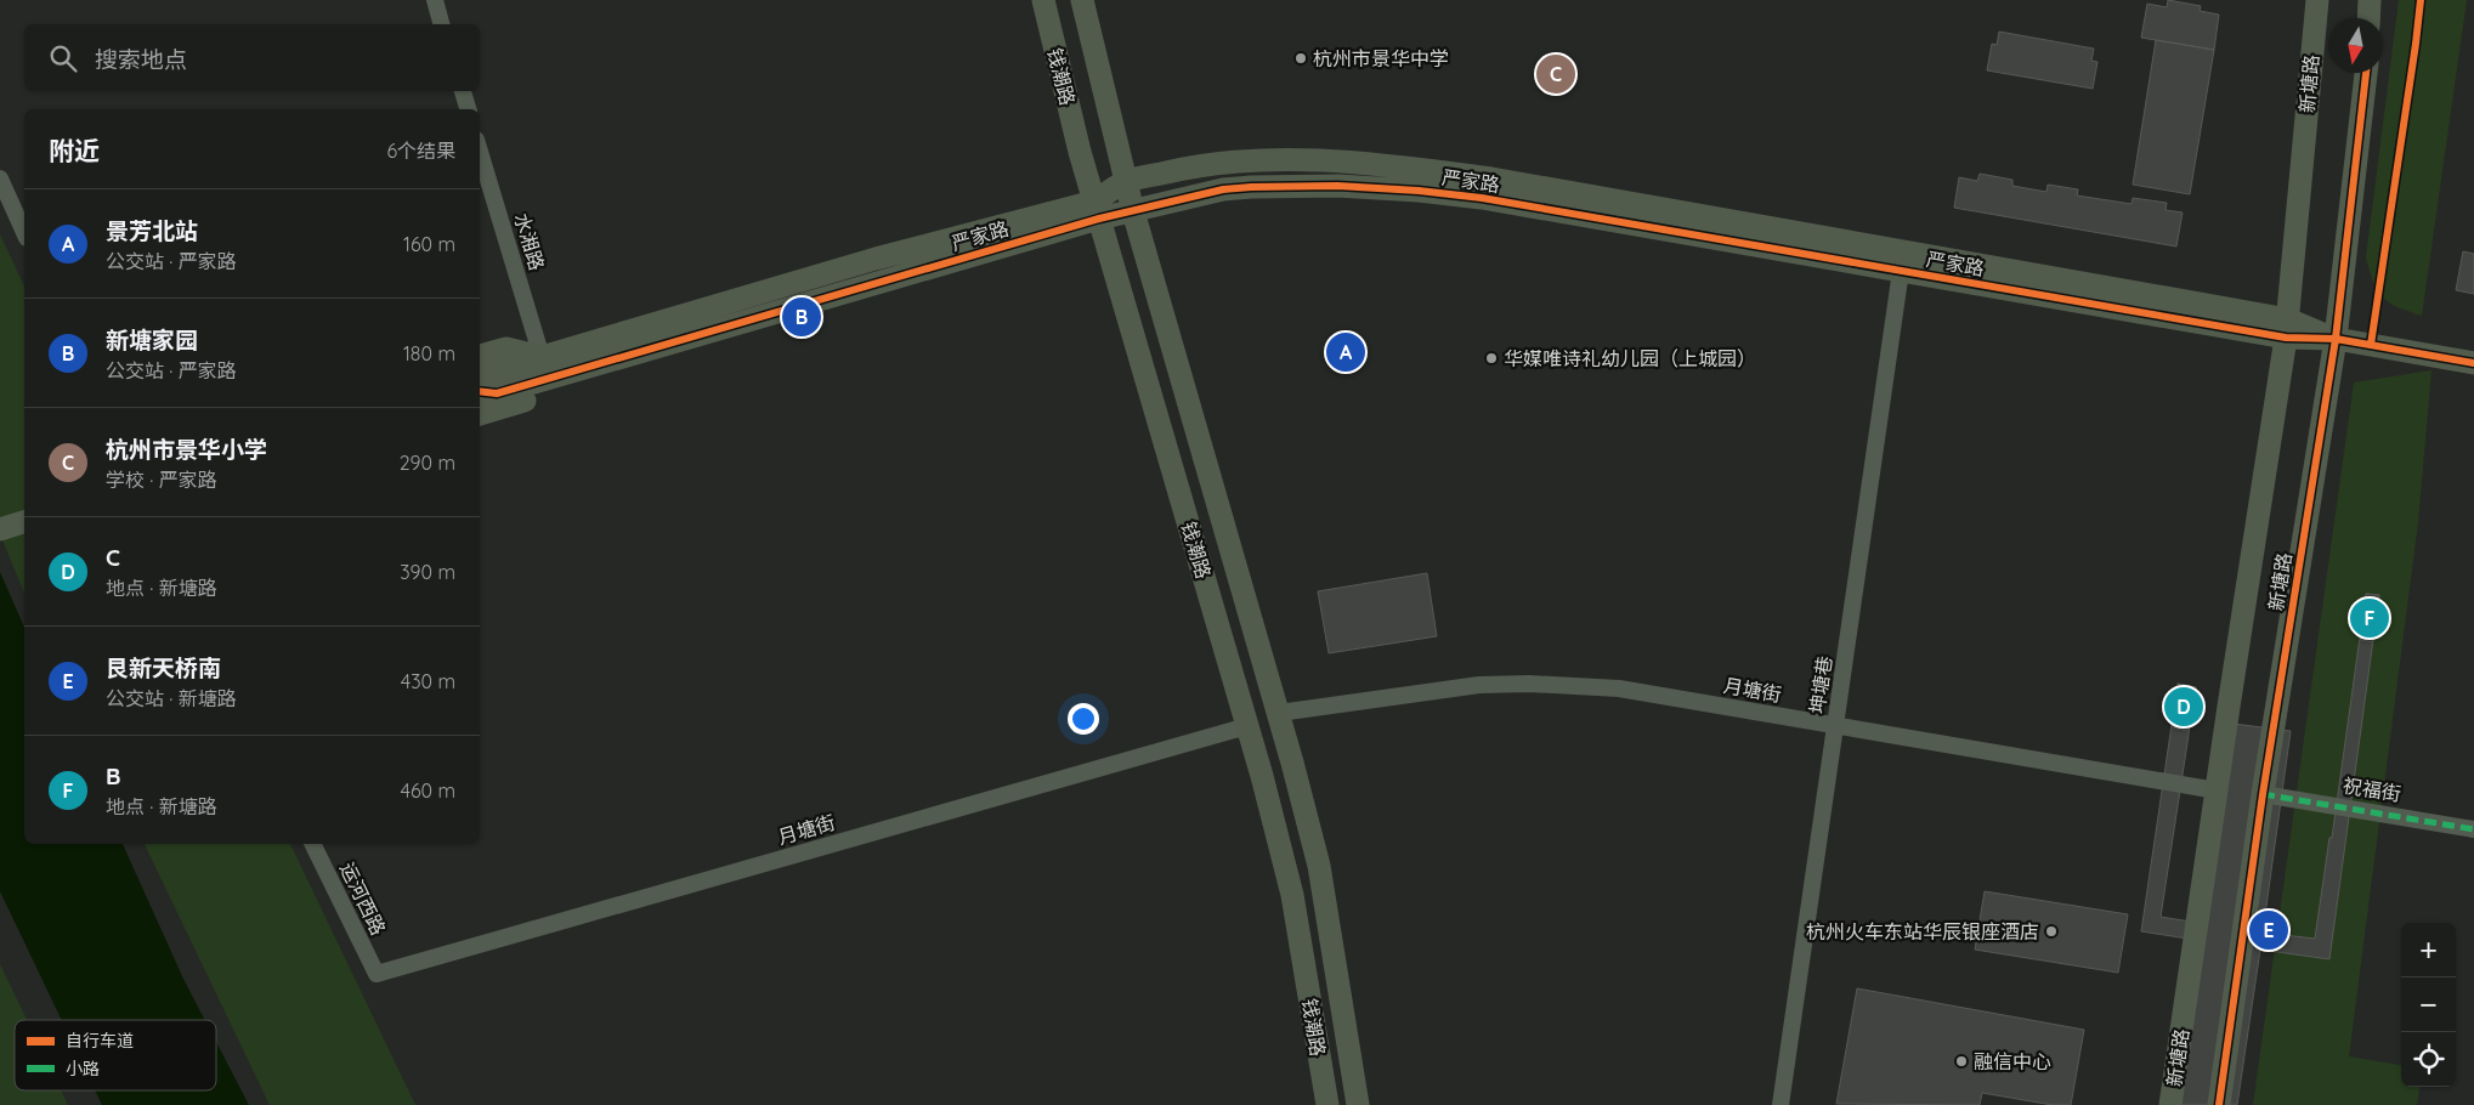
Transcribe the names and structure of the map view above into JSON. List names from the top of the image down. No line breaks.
{"streets":{"main road":["钱潮路","新塘路","严家路"],"street":["水湘路","坤塘巷","月塘街","祝福街","运河西路"]},"crossings":[["钱潮路","严家路"],["钱潮路","月塘街"],["新塘路","严家路"],["新塘路","月塘街"],["新塘路","祝福街"],["严家路","水湘路"],["严家路","坤塘巷"],["坤塘巷","月塘街"],["月塘街","运河西路"]],"places":["杭州市景华中学","华媒唯诗礼幼儿园（上城园）","杭州火车东站华辰银座酒店","融信中心"],"legend":["自行车道","小路"],"north":"bottom","page":{"search":"搜索地点","pins":["C","B","A","F","D","E"],"heading":["附近","6个结果"],"list":[{"mark":"A","name":"景芳北站","note":"公交站 · 严家路","value":"160 m"},{"mark":"B","name":"新塘家园","note":"公交站 · 严家路","value":"180 m"},{"mark":"C","name":"杭州市景华小学","note":"学校 · 严家路","value":"290 m"},{"mark":"D","name":"C","note":"地点 · 新塘路","value":"390 m"},{"mark":"E","name":"艮新天桥南","note":"公交站 · 新塘路","value":"430 m"},{"mark":"F","name":"B","note":"地点 · 新塘路","value":"460 m"}],"map_buttons":["+","−"]}}
